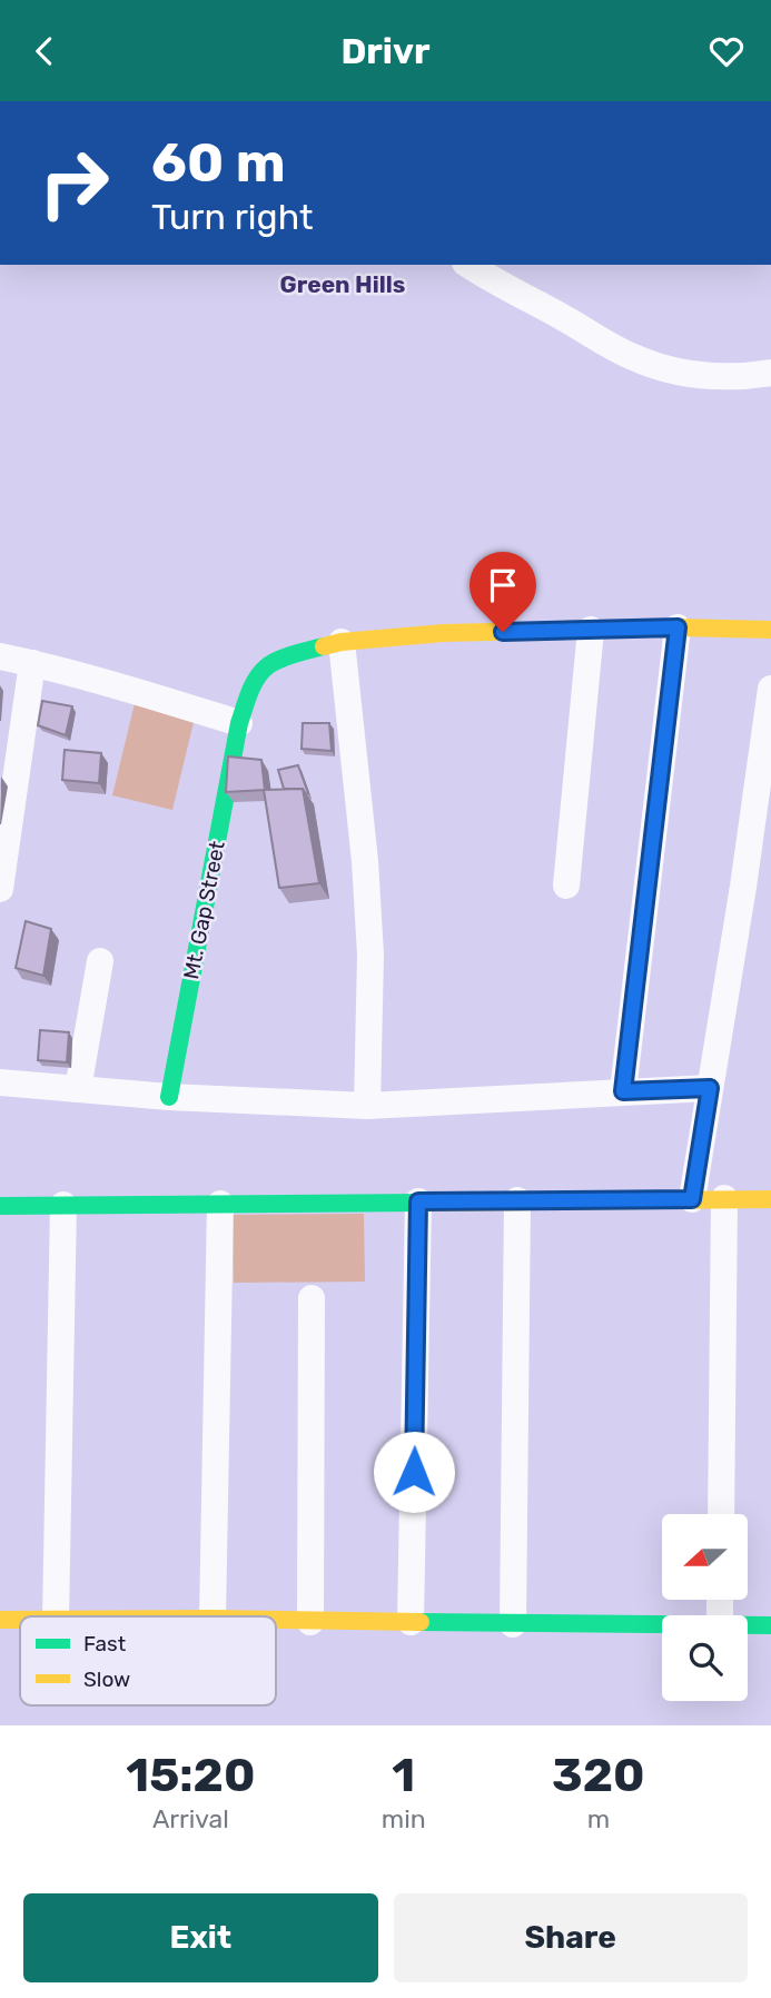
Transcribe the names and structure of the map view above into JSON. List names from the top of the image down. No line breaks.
{"streets":{"street":["Mt. Gap Street"]},"districts":["Green Hills"],"legend":["Fast","Slow"],"north":"left","page":{"header":"Drivr","turn":["60 m","Turn right"],"eta":["15:20","Arrival","1","min","320","m"],"buttons":["Exit","Share"]}}
